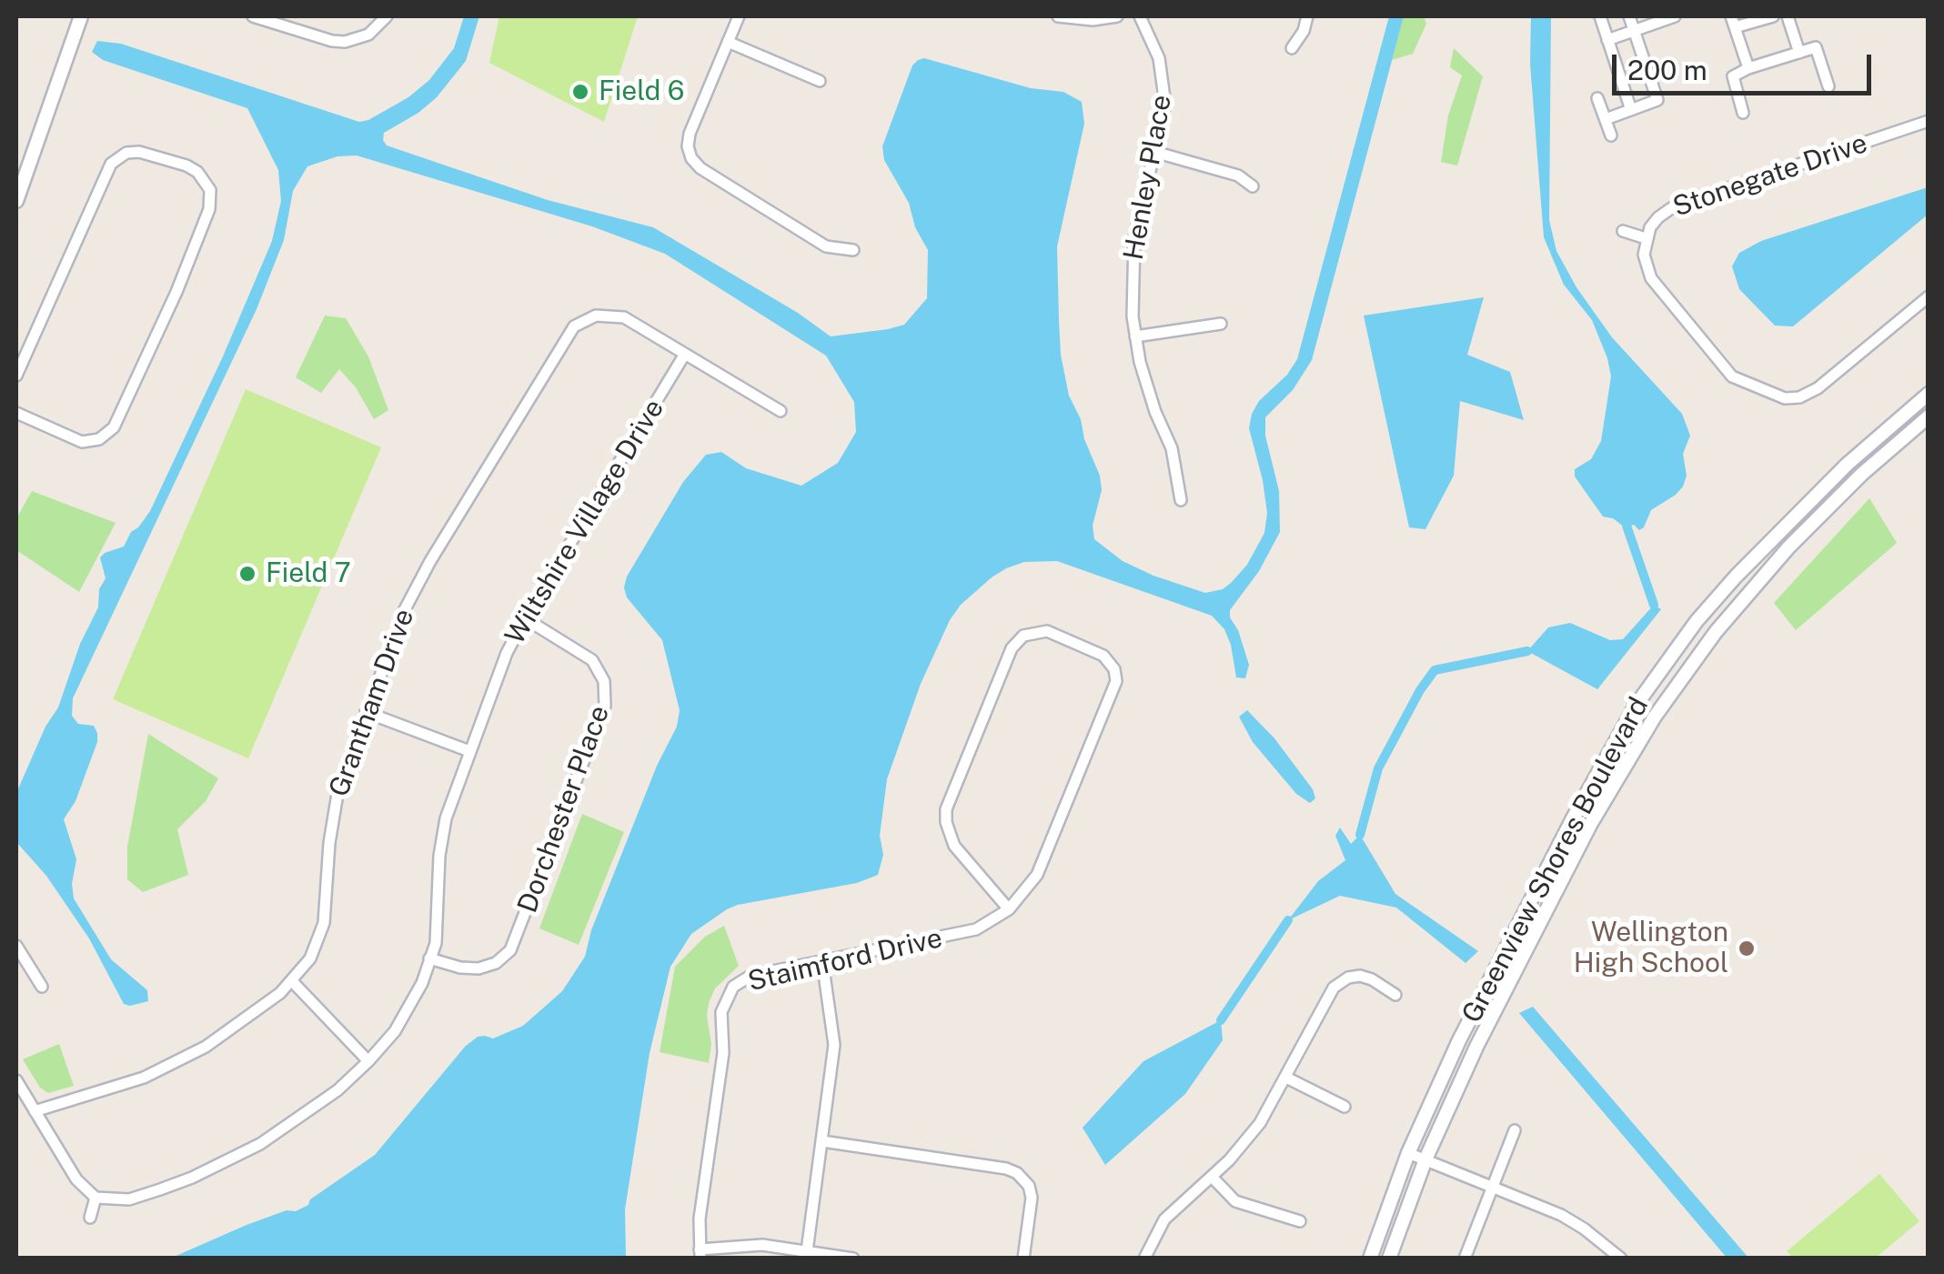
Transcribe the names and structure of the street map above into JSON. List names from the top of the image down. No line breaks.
{"streets":{"street":["Stonegate Drive","Henley Place","Wiltshire Village Drive","Grantham Drive","Dorchester Place","Greenview Shores Boulevard","Staimford Drive"]},"crossings":[["Wiltshire Village Drive","Grantham Drive"],["Wiltshire Village Drive","Dorchester Place"]],"places":["Field 6","Field 7","Wellington High School"],"scale_bar":"200 m"}
